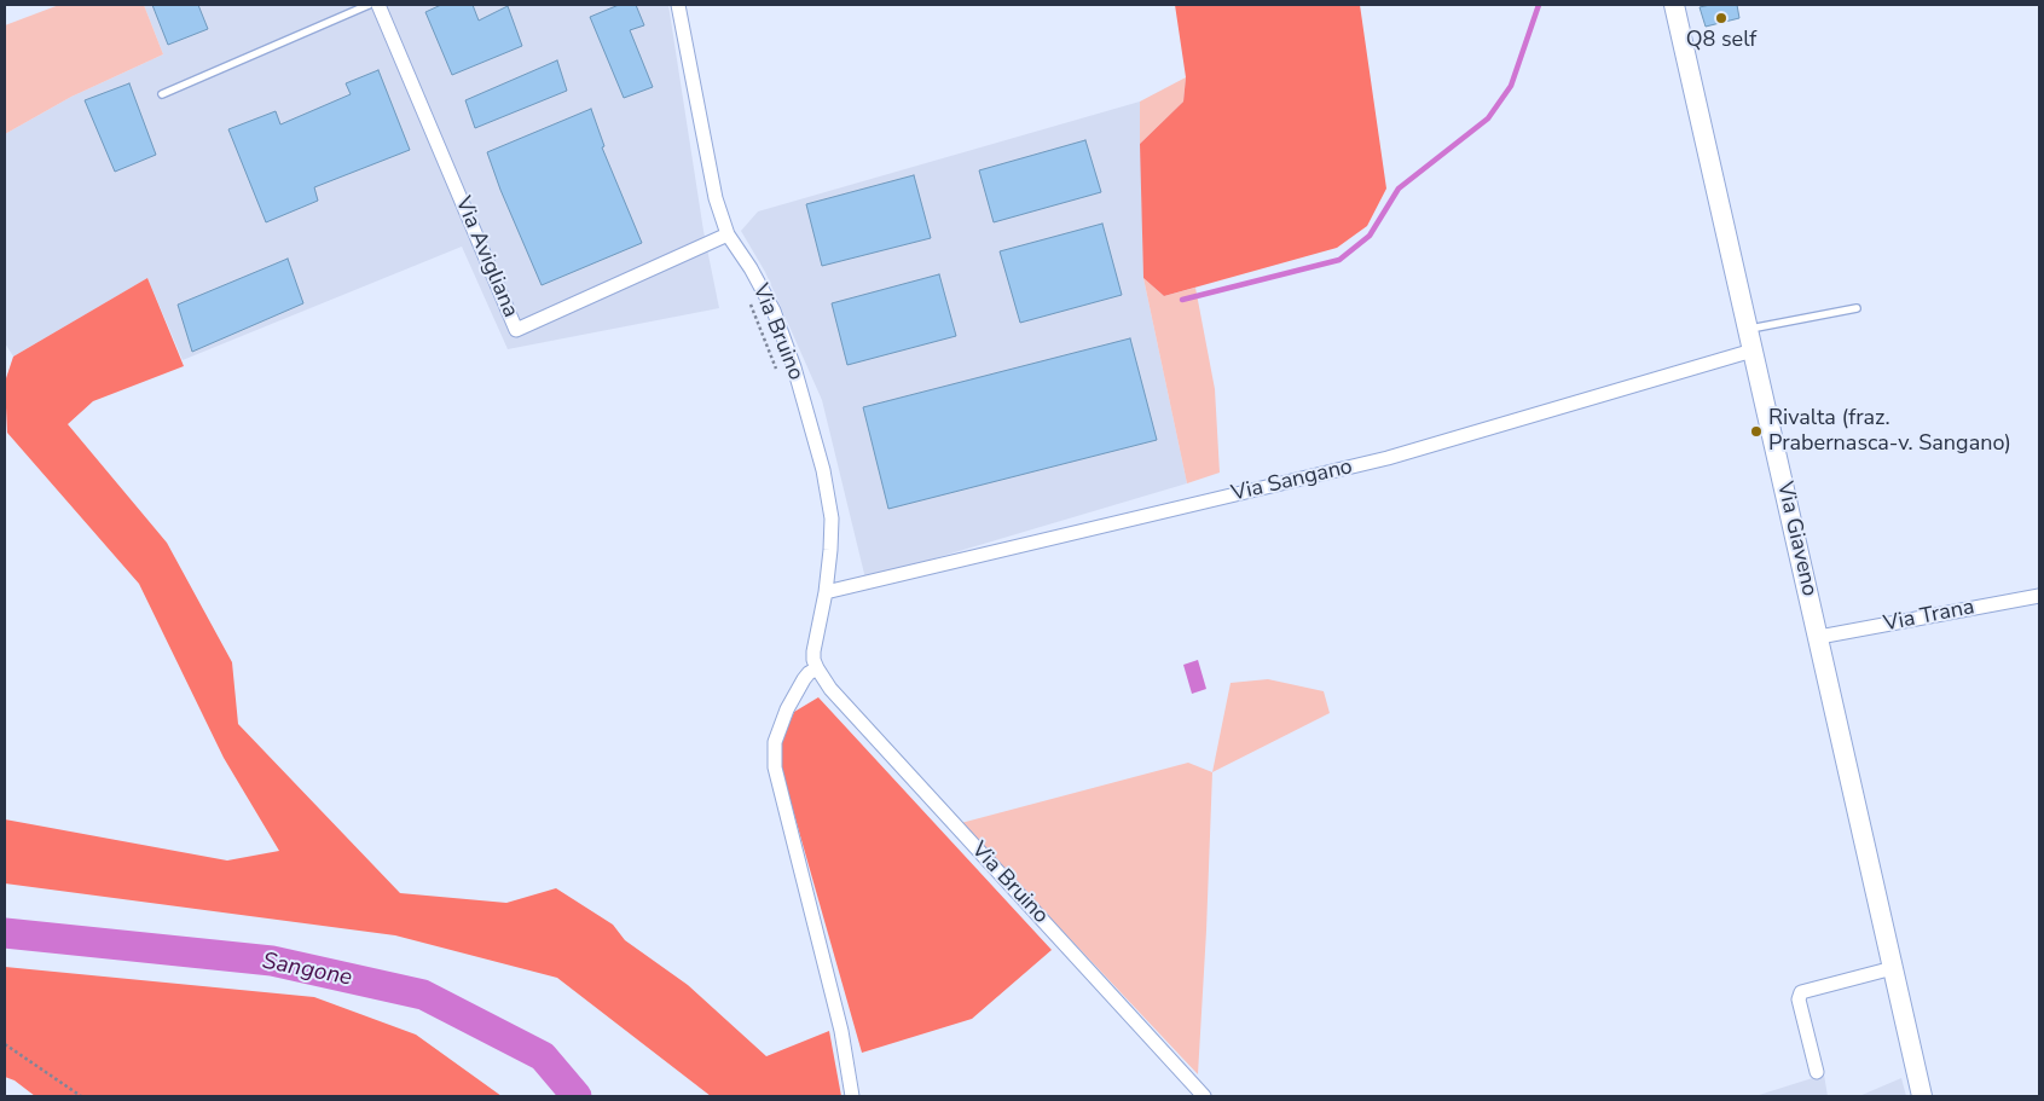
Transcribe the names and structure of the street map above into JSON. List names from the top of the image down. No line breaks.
{"streets":{"main road":["Via Giaveno"],"street":["Via Avigliana","Via Bruino","Via Sangano","Via Trana"]},"crossings":[["Via Avigliana","Via Bruino"],["Via Bruino","Via Sangano"],["Via Sangano","Via Giaveno"],["Via Giaveno","Via Trana"]],"water":["Sangone"],"places":["Q8 self","Rivalta (fraz. Prabernasca-v. Sangano)"]}
